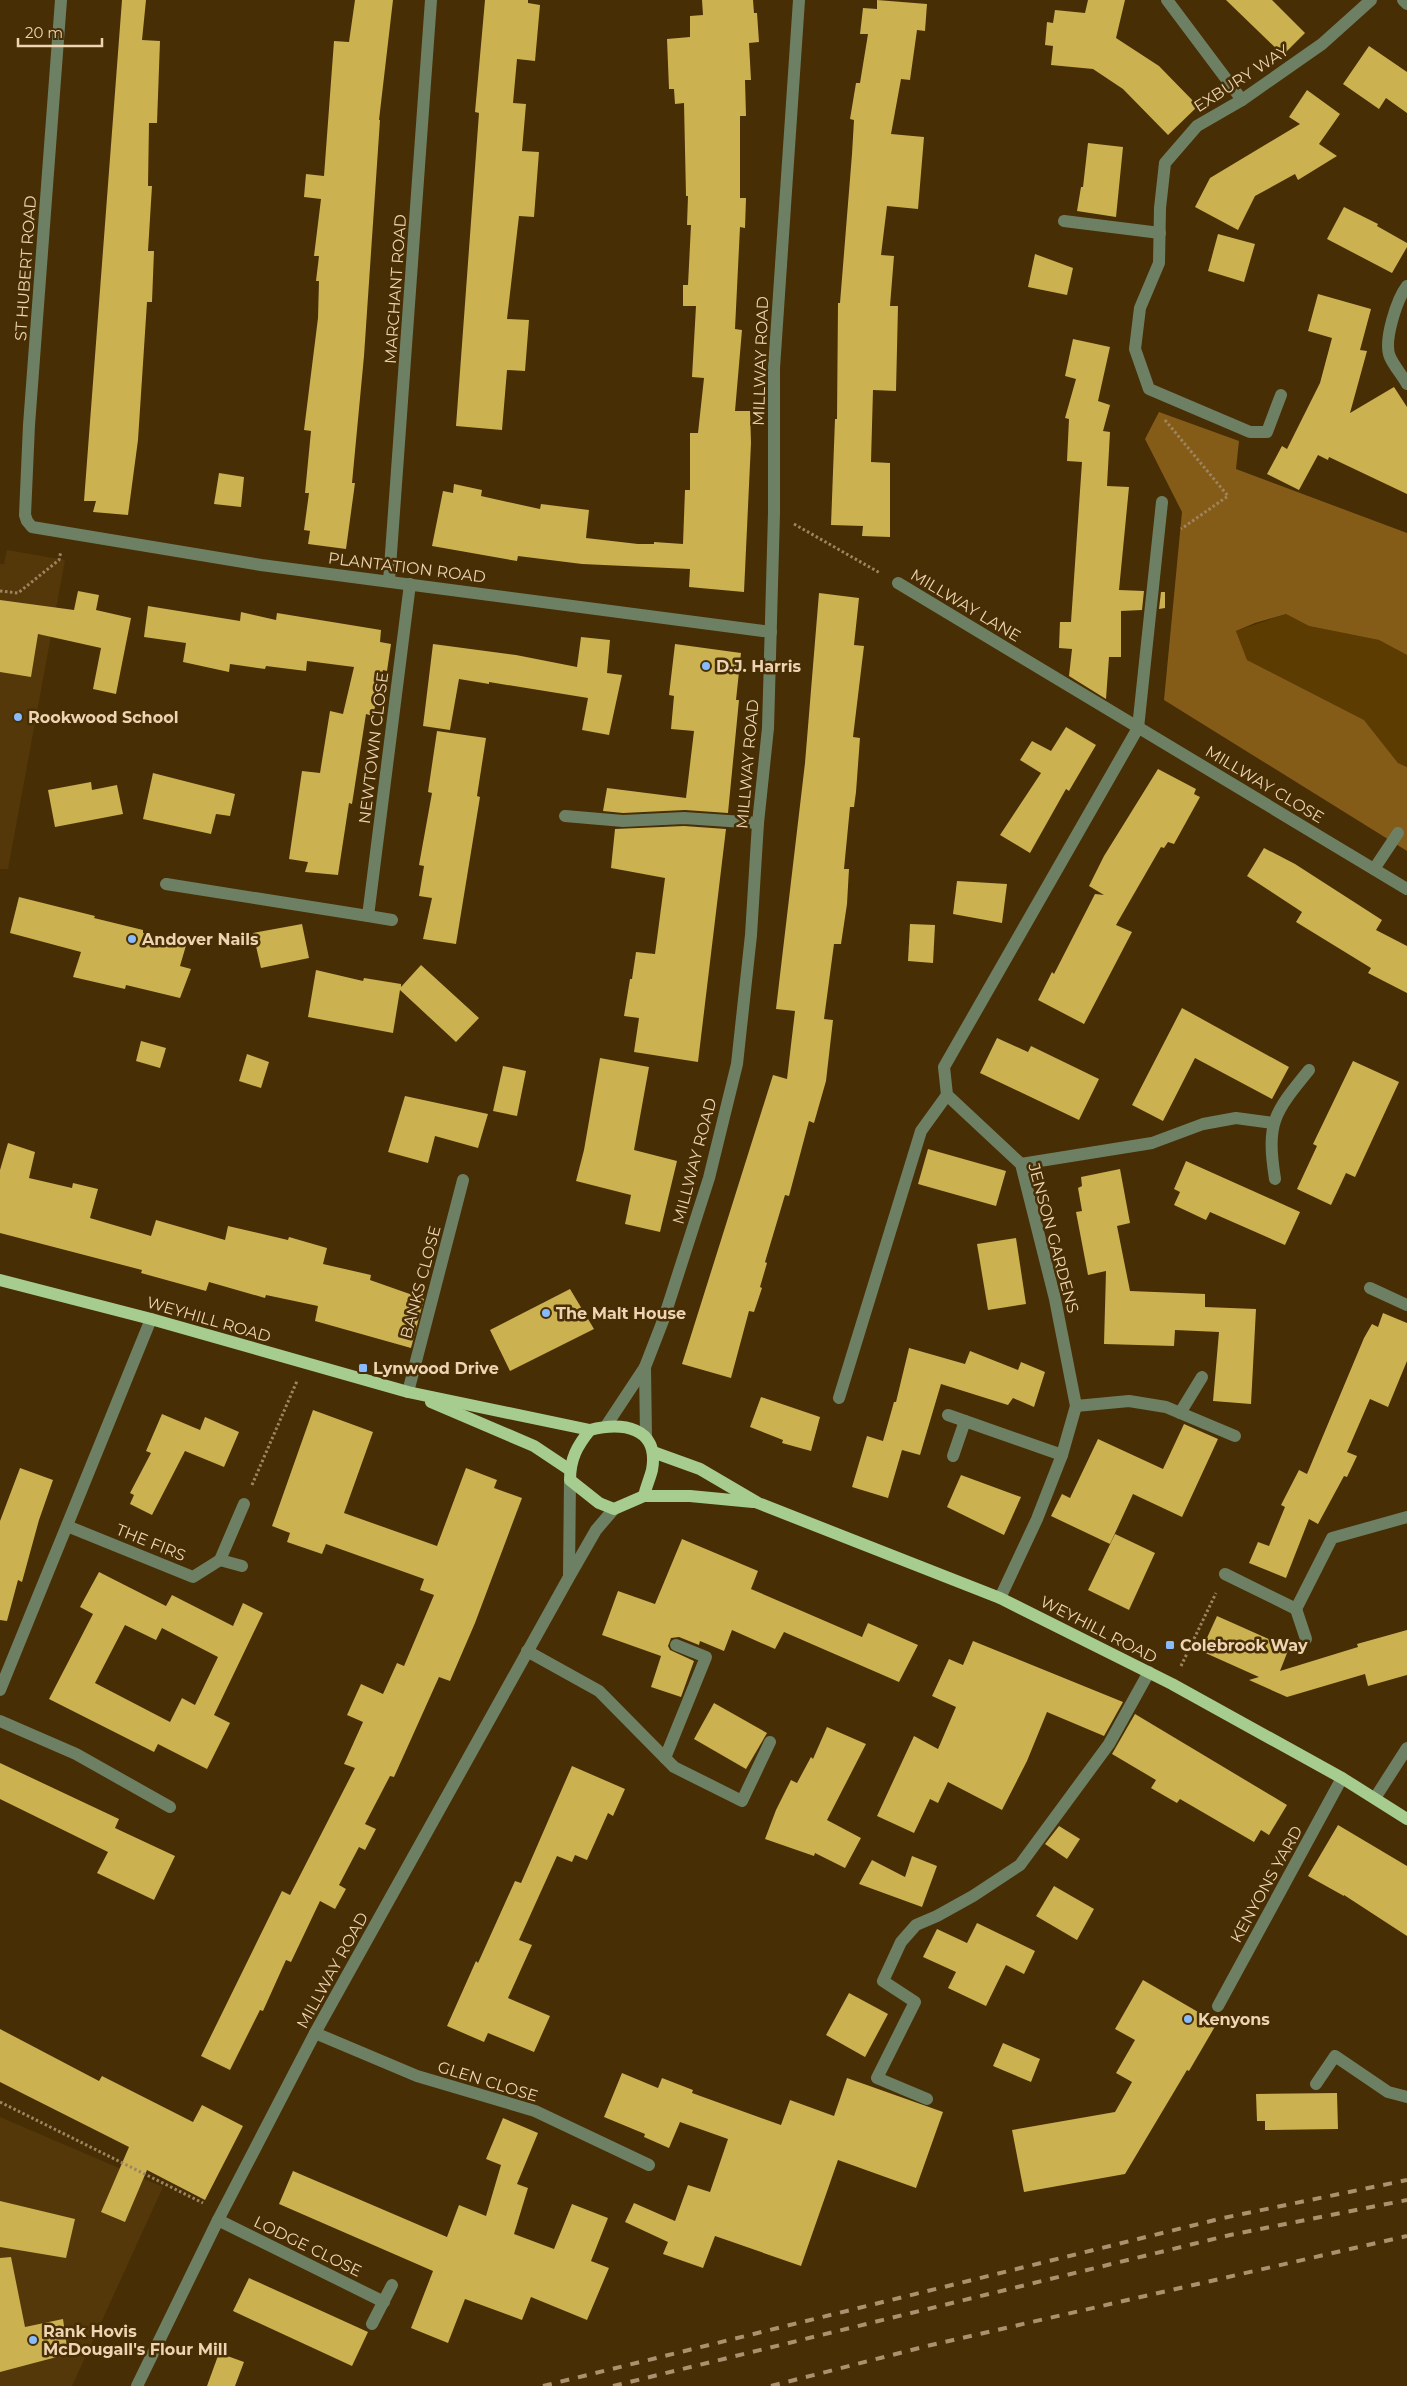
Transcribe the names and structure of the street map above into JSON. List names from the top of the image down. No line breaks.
{"streets":{"main road":["WEYHILL ROAD"],"street":["EXBURY WAY","ST HUBERT ROAD","MARCHANT ROAD","MILLWAY ROAD","PLANTATION ROAD","MILLWAY LANE","NEWTOWN CLOSE","MILLWAY CLOSE","JENSON GARDENS","BANKS CLOSE","THE FIRS","KENYONS YARD","GLEN CLOSE","LODGE CLOSE"]},"crossings":[["ST HUBERT ROAD","PLANTATION ROAD"],["MARCHANT ROAD","PLANTATION ROAD"],["MILLWAY ROAD","PLANTATION ROAD"],["MILLWAY ROAD","MILLWAY LANE"],["MILLWAY ROAD","WEYHILL ROAD"],["MILLWAY ROAD","GLEN CLOSE"],["MILLWAY ROAD","LODGE CLOSE"],["PLANTATION ROAD","NEWTOWN CLOSE"],["MILLWAY LANE","MILLWAY CLOSE"],["JENSON GARDENS","WEYHILL ROAD"],["BANKS CLOSE","WEYHILL ROAD"],["WEYHILL ROAD","KENYONS YARD"]],"places":{"other":["D.J. Harris","Rookwood School","Andover Nails","The Malt House","Kenyons","Rank Hovis McDougall's Flour Mill"],"transit":["Lynwood Drive","Colebrook Way"]},"scale_bar":"20 m"}
